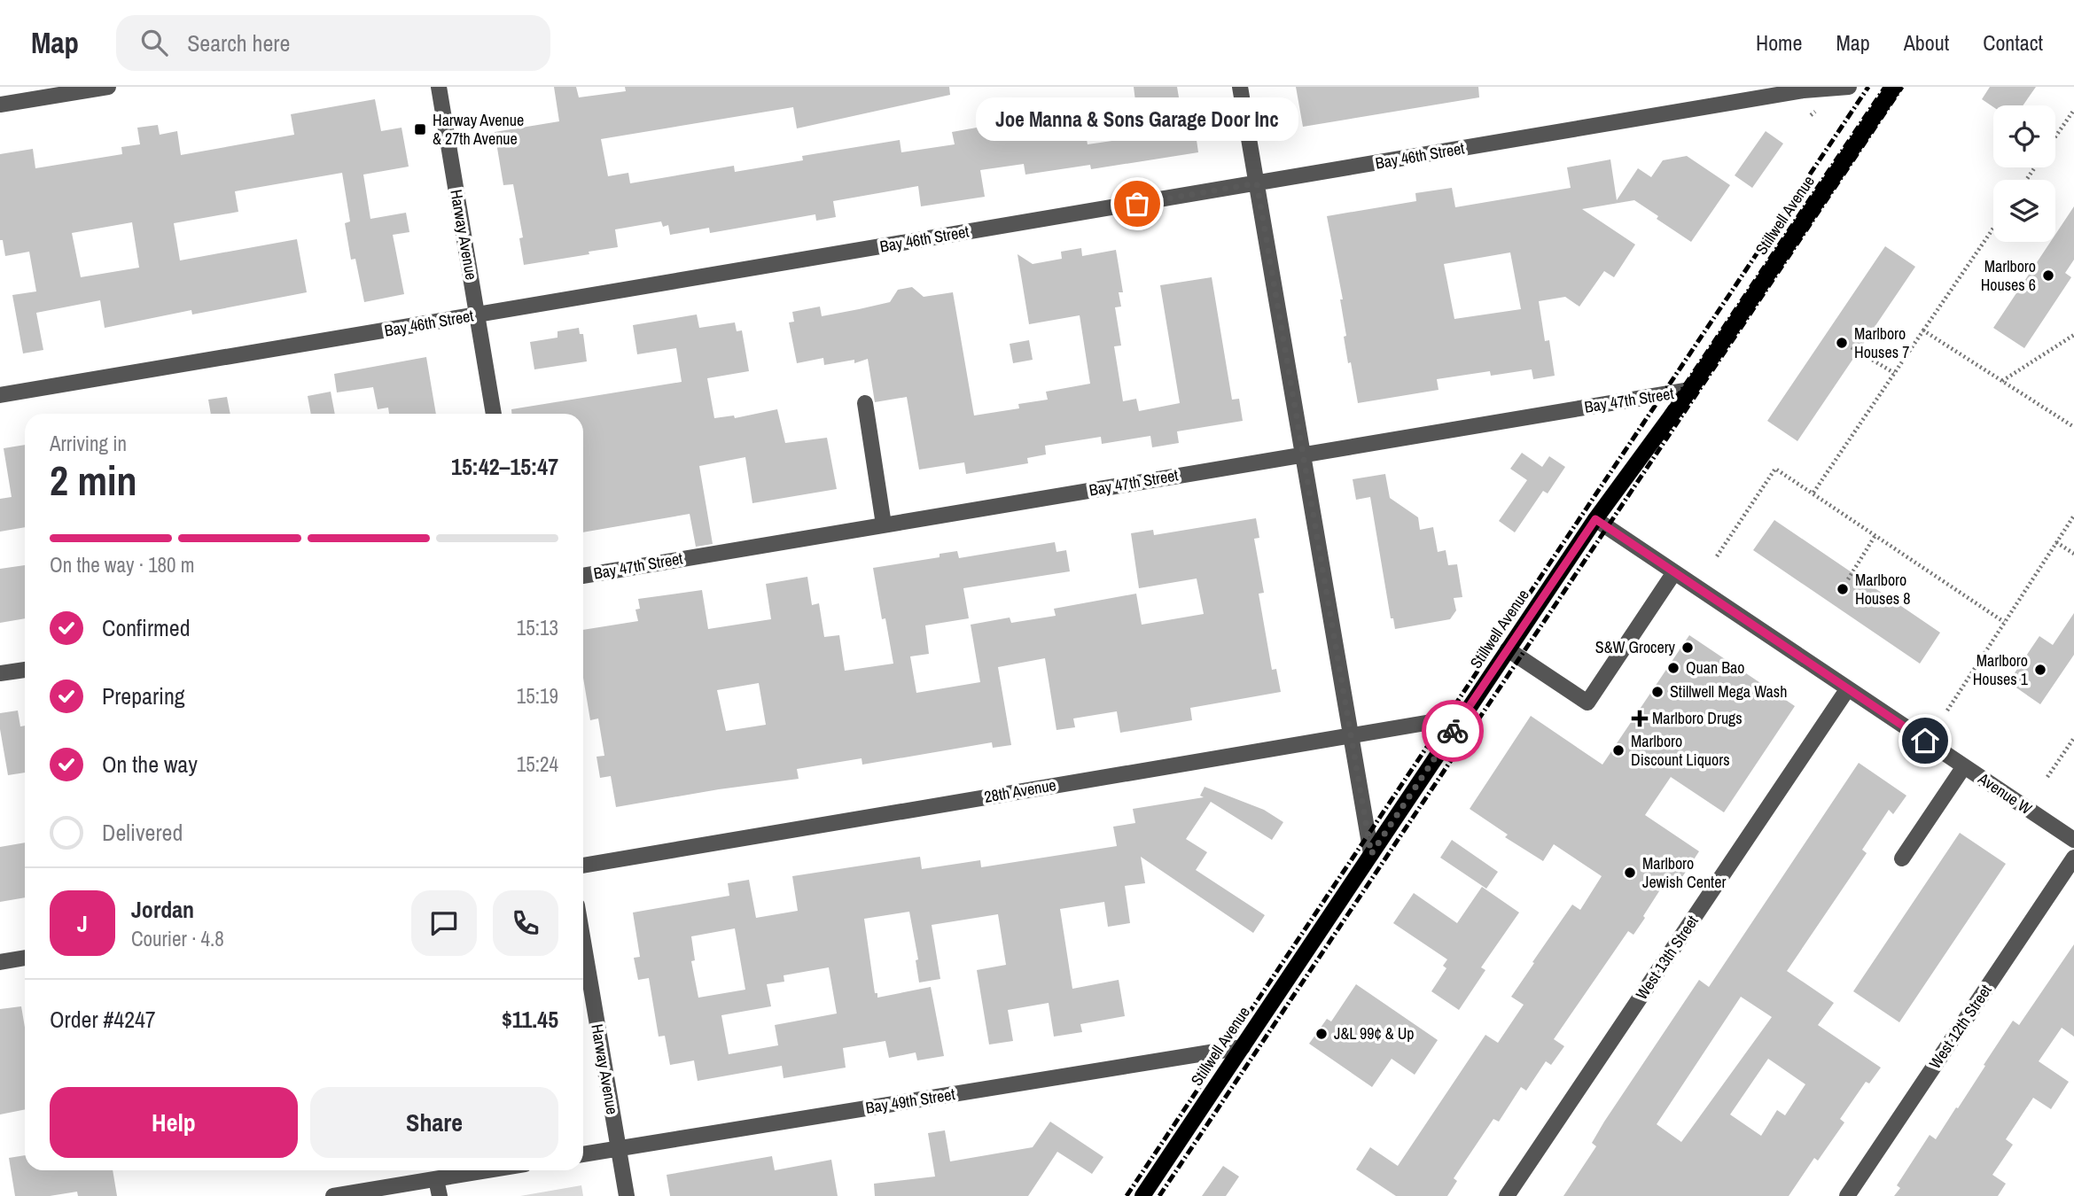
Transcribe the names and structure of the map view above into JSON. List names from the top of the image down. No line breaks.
{"streets":{"main road":["Stillwell Avenue"],"street":["Bay 46th Street","Harway Avenue","Bay 47th Street","28th Avenue","Avenue W","West 13th Street","West 12th Street","Bay 49th Street"]},"crossings":[["Bay 46th Street","Harway Avenue"],["Stillwell Avenue","Bay 47th Street"],["Stillwell Avenue","28th Avenue"],["Stillwell Avenue","Avenue W"],["Stillwell Avenue","Bay 49th Street"],["Harway Avenue","Bay 49th Street"],["Avenue W","West 13th Street"]],"places":{"transit":["Harway Avenue & 27th Avenue"],"other":["Joe Manna & Sons Garage Door Inc","Marlboro Houses 6","Marlboro Houses 7","Marlboro Houses 8","S&W Grocery","Quan Bao","Marlboro Houses 1","Stillwell Mega Wash","Marlboro Discount Liquors","Marlboro Jewish Center","J&L 99¢ & Up"],"health":["Marlboro Drugs"]},"page":{"header":"Map","search":"Search here","nav":["Home","Map","About","Contact"],"bubble":"Joe Manna & Sons Garage Door Inc","heading":["2 min","Arriving in","15:42–15:47"],"panel":["Jordan","Courier · 4.8","Order #4247","$11.45"],"bar":"On the way · 180 m","list":[["Confirmed","15:13"],["Preparing","15:19"],["On the way","15:24"],"Delivered"],"round":"J","buttons":["Help","Share"]}}
